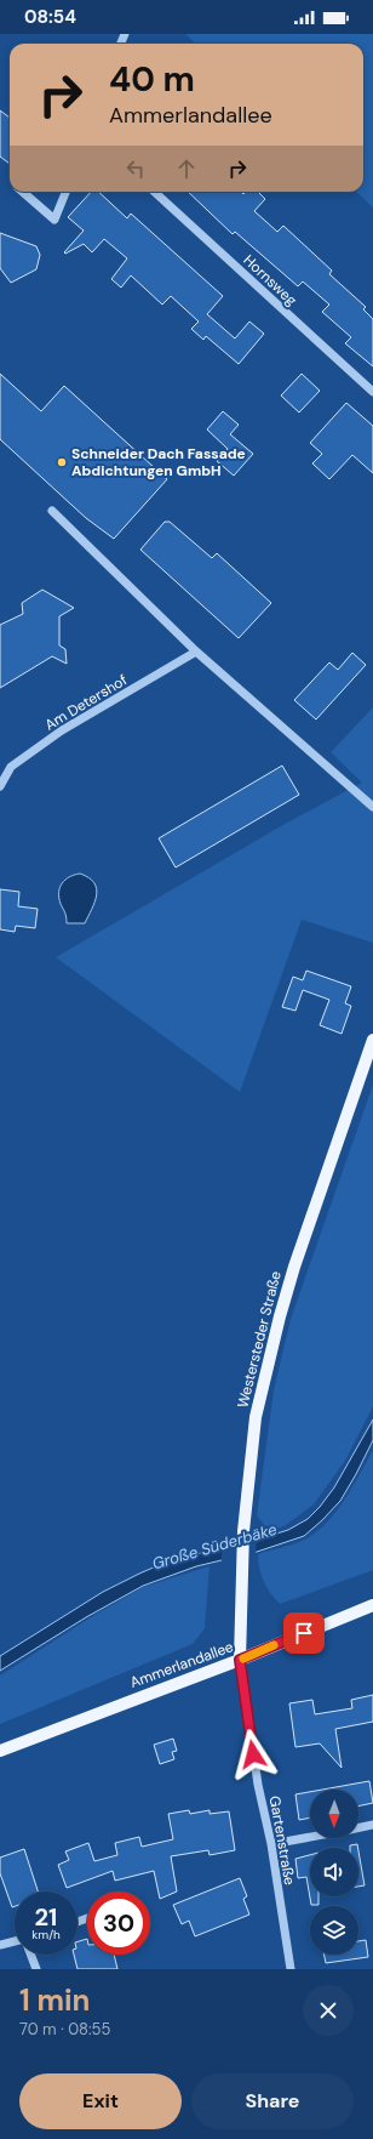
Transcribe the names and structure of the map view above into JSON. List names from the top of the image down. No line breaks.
{"streets":{"main road":["Westersteder Straße","Ammerlandallee"],"street":["Hornsweg","Am Detershof","Gartenstraße"]},"crossings":[["Westersteder Straße","Ammerlandallee"],["Westersteder Straße","Gartenstraße"],["Ammerlandallee","Gartenstraße"]],"water":["Große Süderbäke"],"places":["Schneider Dach Fassade Abdichtungen GmbH"],"north":"bottom","page":{"status":"08:54","turn":["40 m","Ammerlandallee"],"speed":"21 km/h","limit":"30","heading":["1 min","70 m · 08:55"],"buttons":["Exit","Share"]}}
